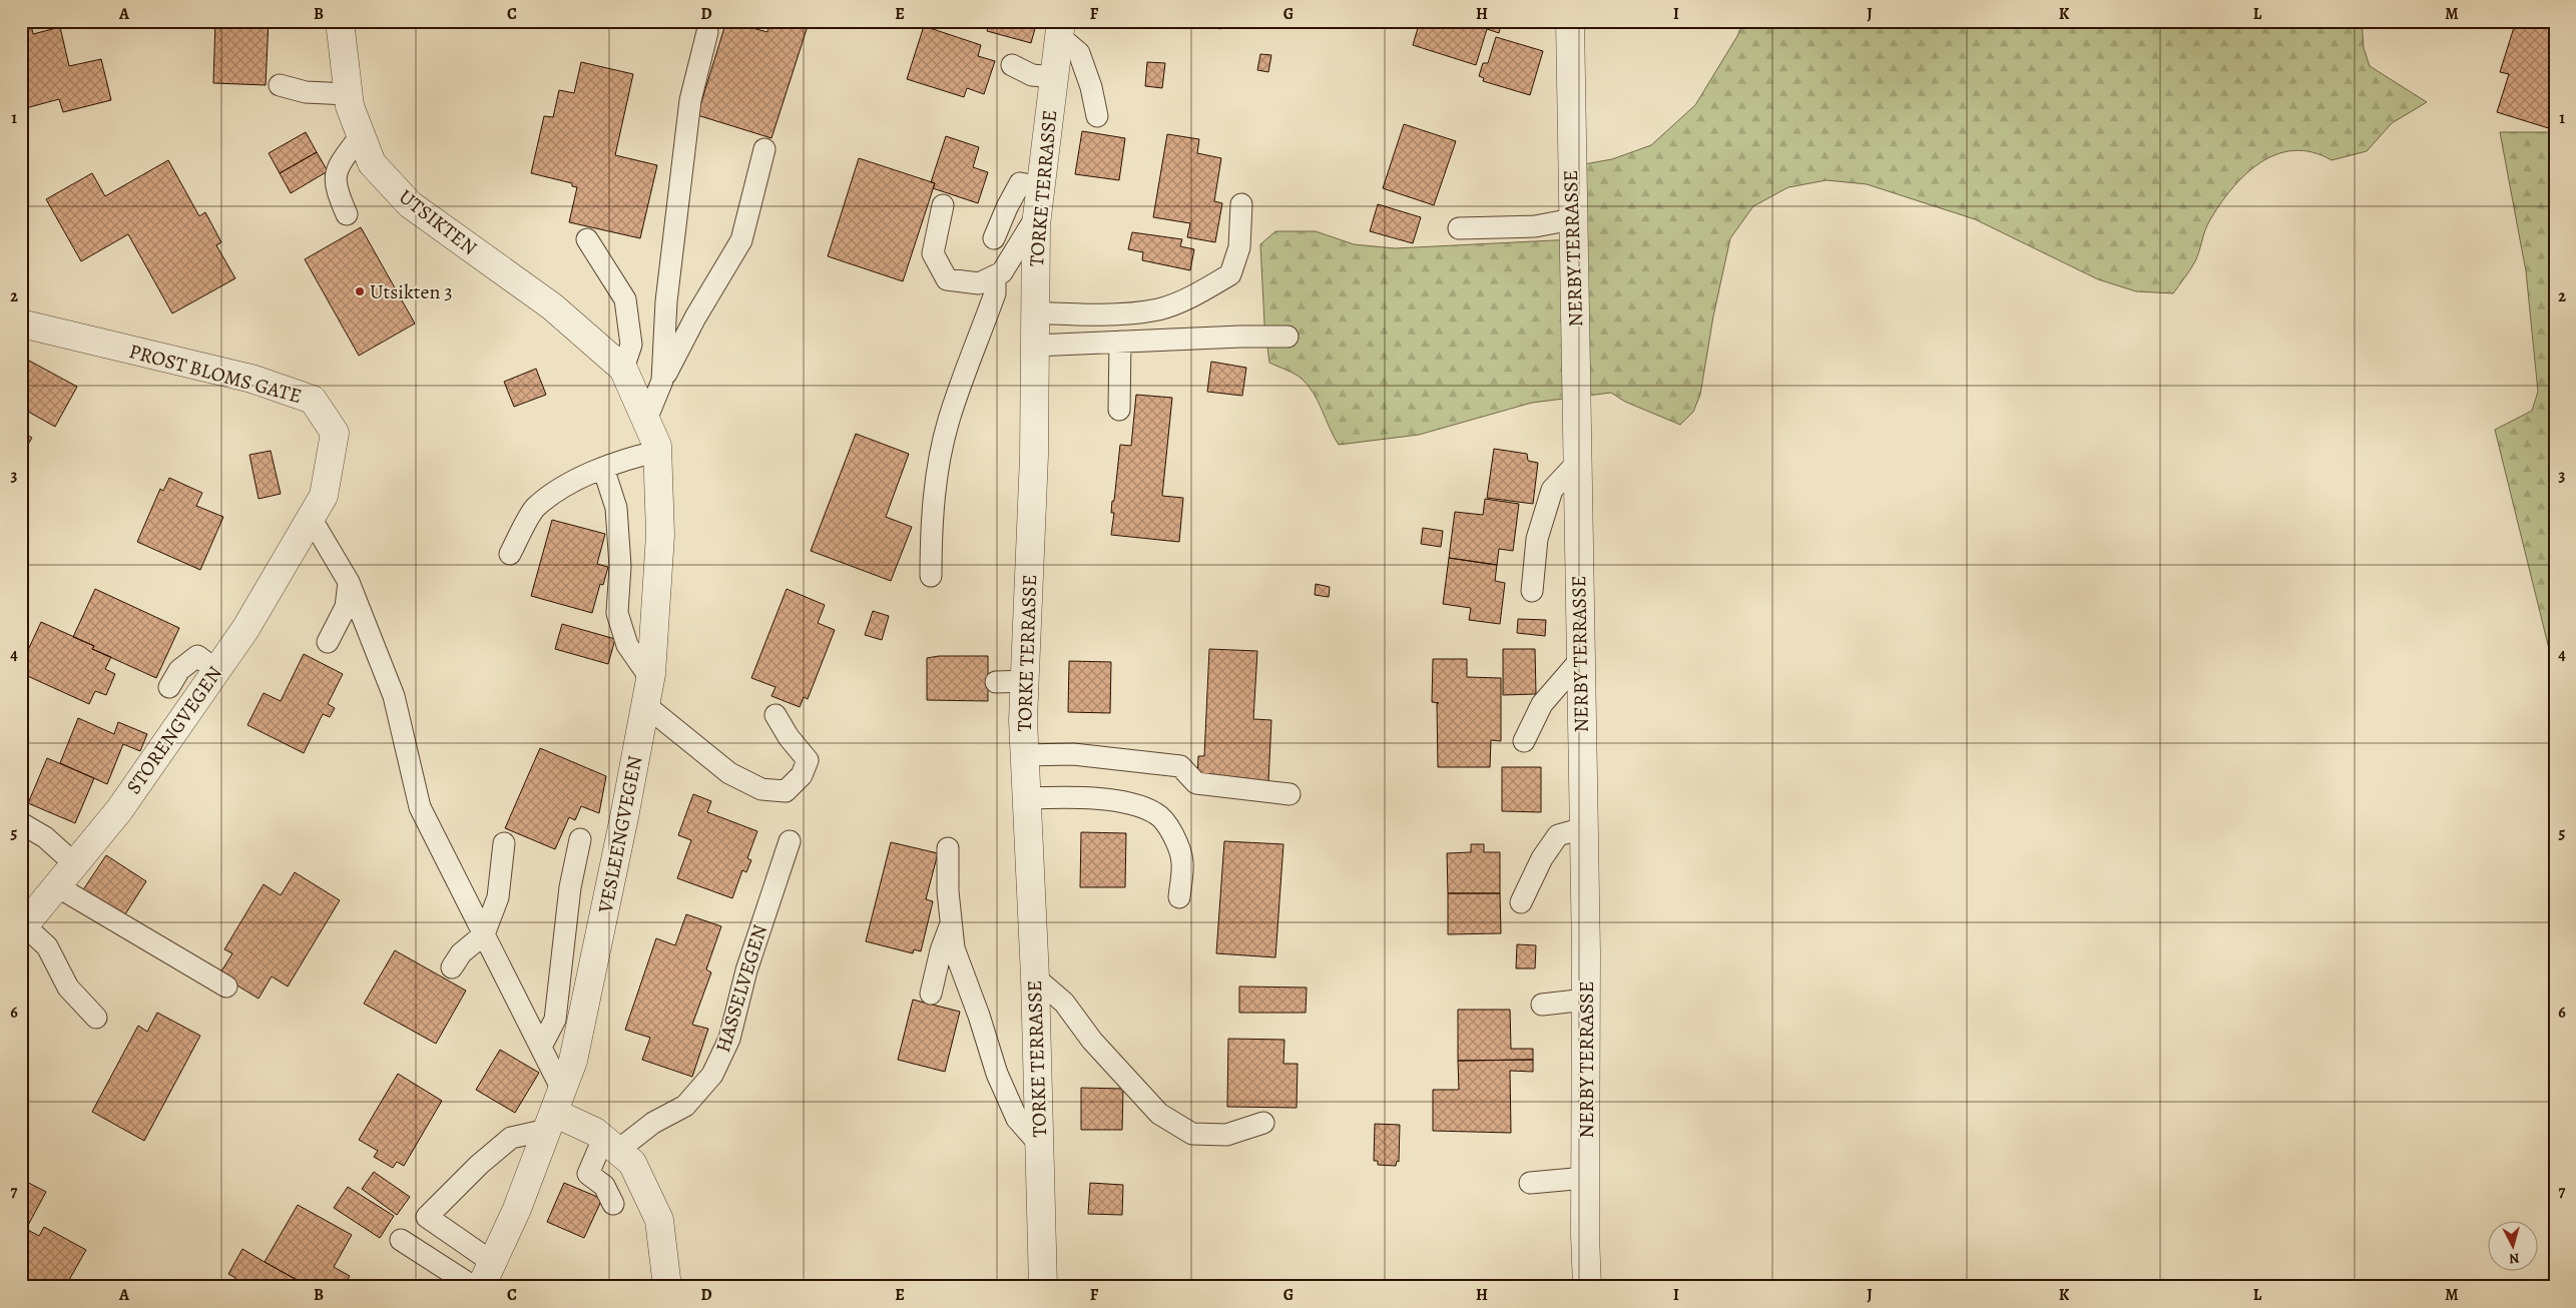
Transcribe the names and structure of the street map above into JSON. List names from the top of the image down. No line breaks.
{"streets":{"street":["TORKE TERRASSE","UTSIKTEN","NERBY TERRASSE","PROST BLOMS GATE","STORENGVEGEN","VESLEENGVEGEN"],"lane":["HASSELVEGEN"]},"crossings":[["UTSIKTEN","VESLEENGVEGEN"],["PROST BLOMS GATE","STORENGVEGEN"]],"places":["Utsikten 3"],"north":"bottom","grid":{"columns":["A","B","C","D","E","F","G","H","I","J","K","L","M"],"rows":["1","2","3","4","5","6","7"]}}
